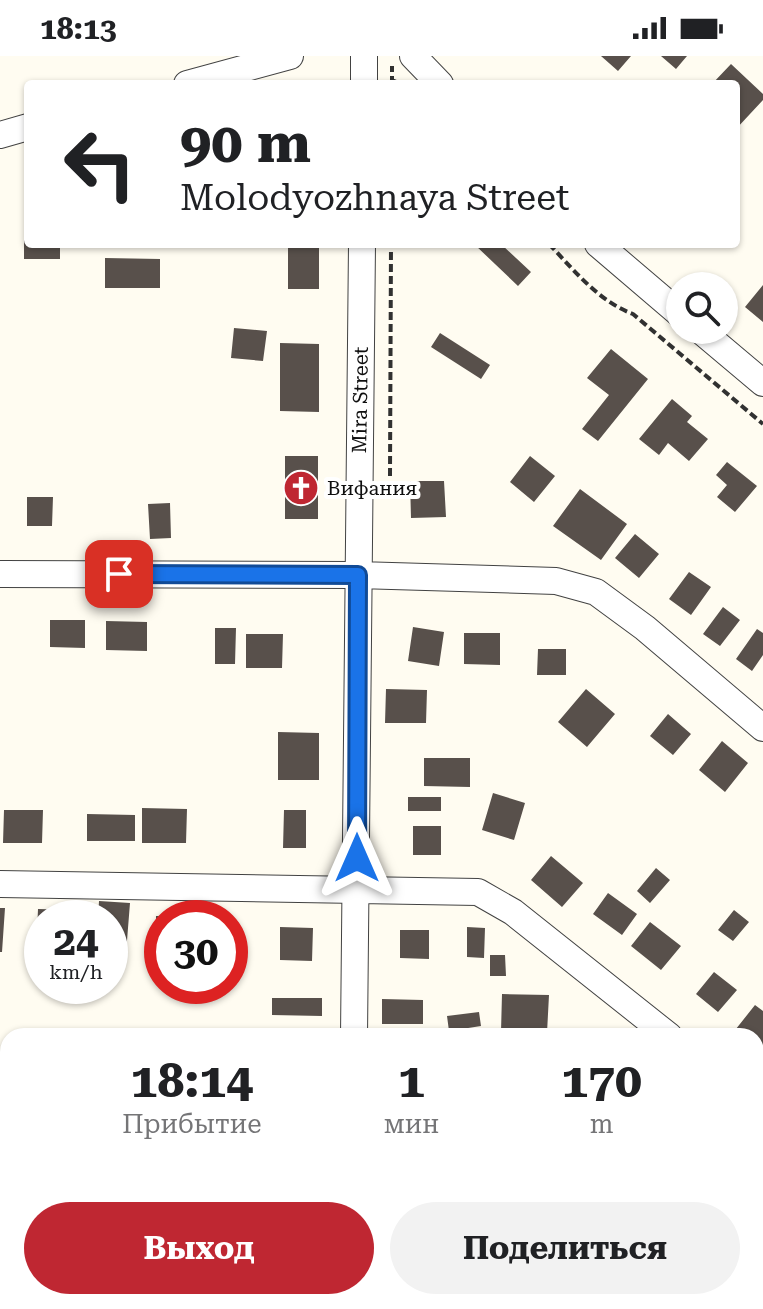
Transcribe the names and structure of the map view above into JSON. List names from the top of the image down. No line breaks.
{"streets":{"street":["Mira Street"]},"places":{"church":["Вифания"]},"page":{"status":"18:13","turn":["90 m","Molodyozhnaya Street"],"speed":"24 km/h","limit":"30","eta":["18:14","Прибытие","1","мин","170","m"],"buttons":["Выход","Поделиться"]}}
